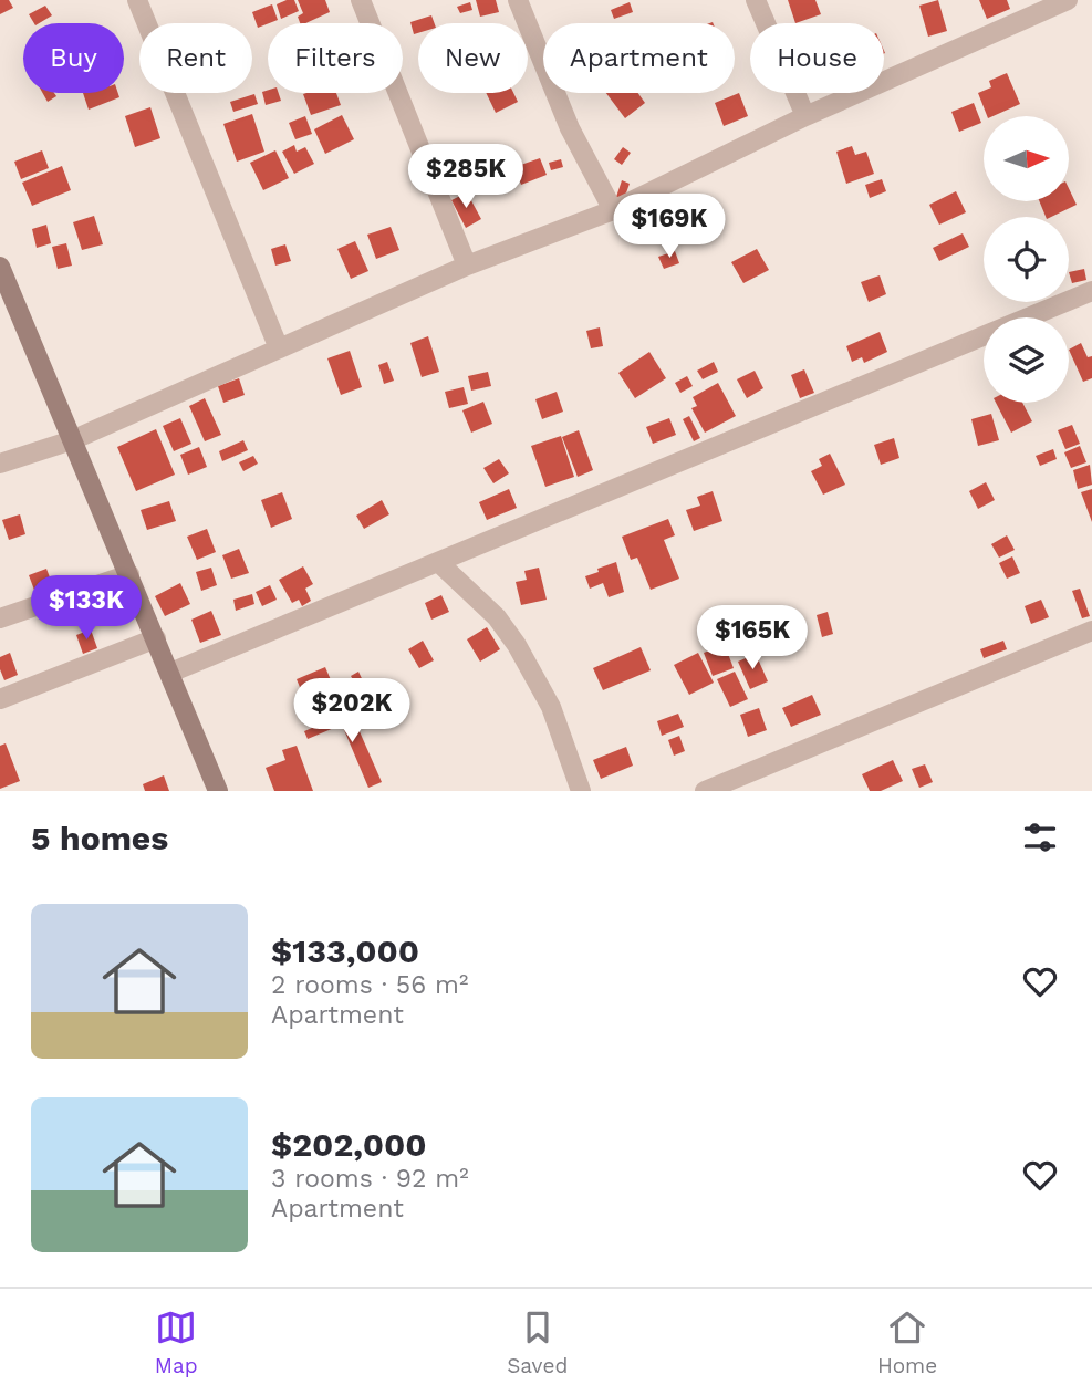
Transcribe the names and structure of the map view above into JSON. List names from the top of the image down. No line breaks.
{"north":"right","page":{"chip":["Buy","Rent","Filters","New","Apartment","House"],"price":["$285K","$169K","$133K","$165K","$202K"],"heading":"5 homes","list":[{"name":"$133,000","note":"2 rooms · 56 m² · Apartment"},{"name":"$202,000","note":"3 rooms · 92 m² · Apartment"}],"tabs":["Map","Saved","Home"]}}
